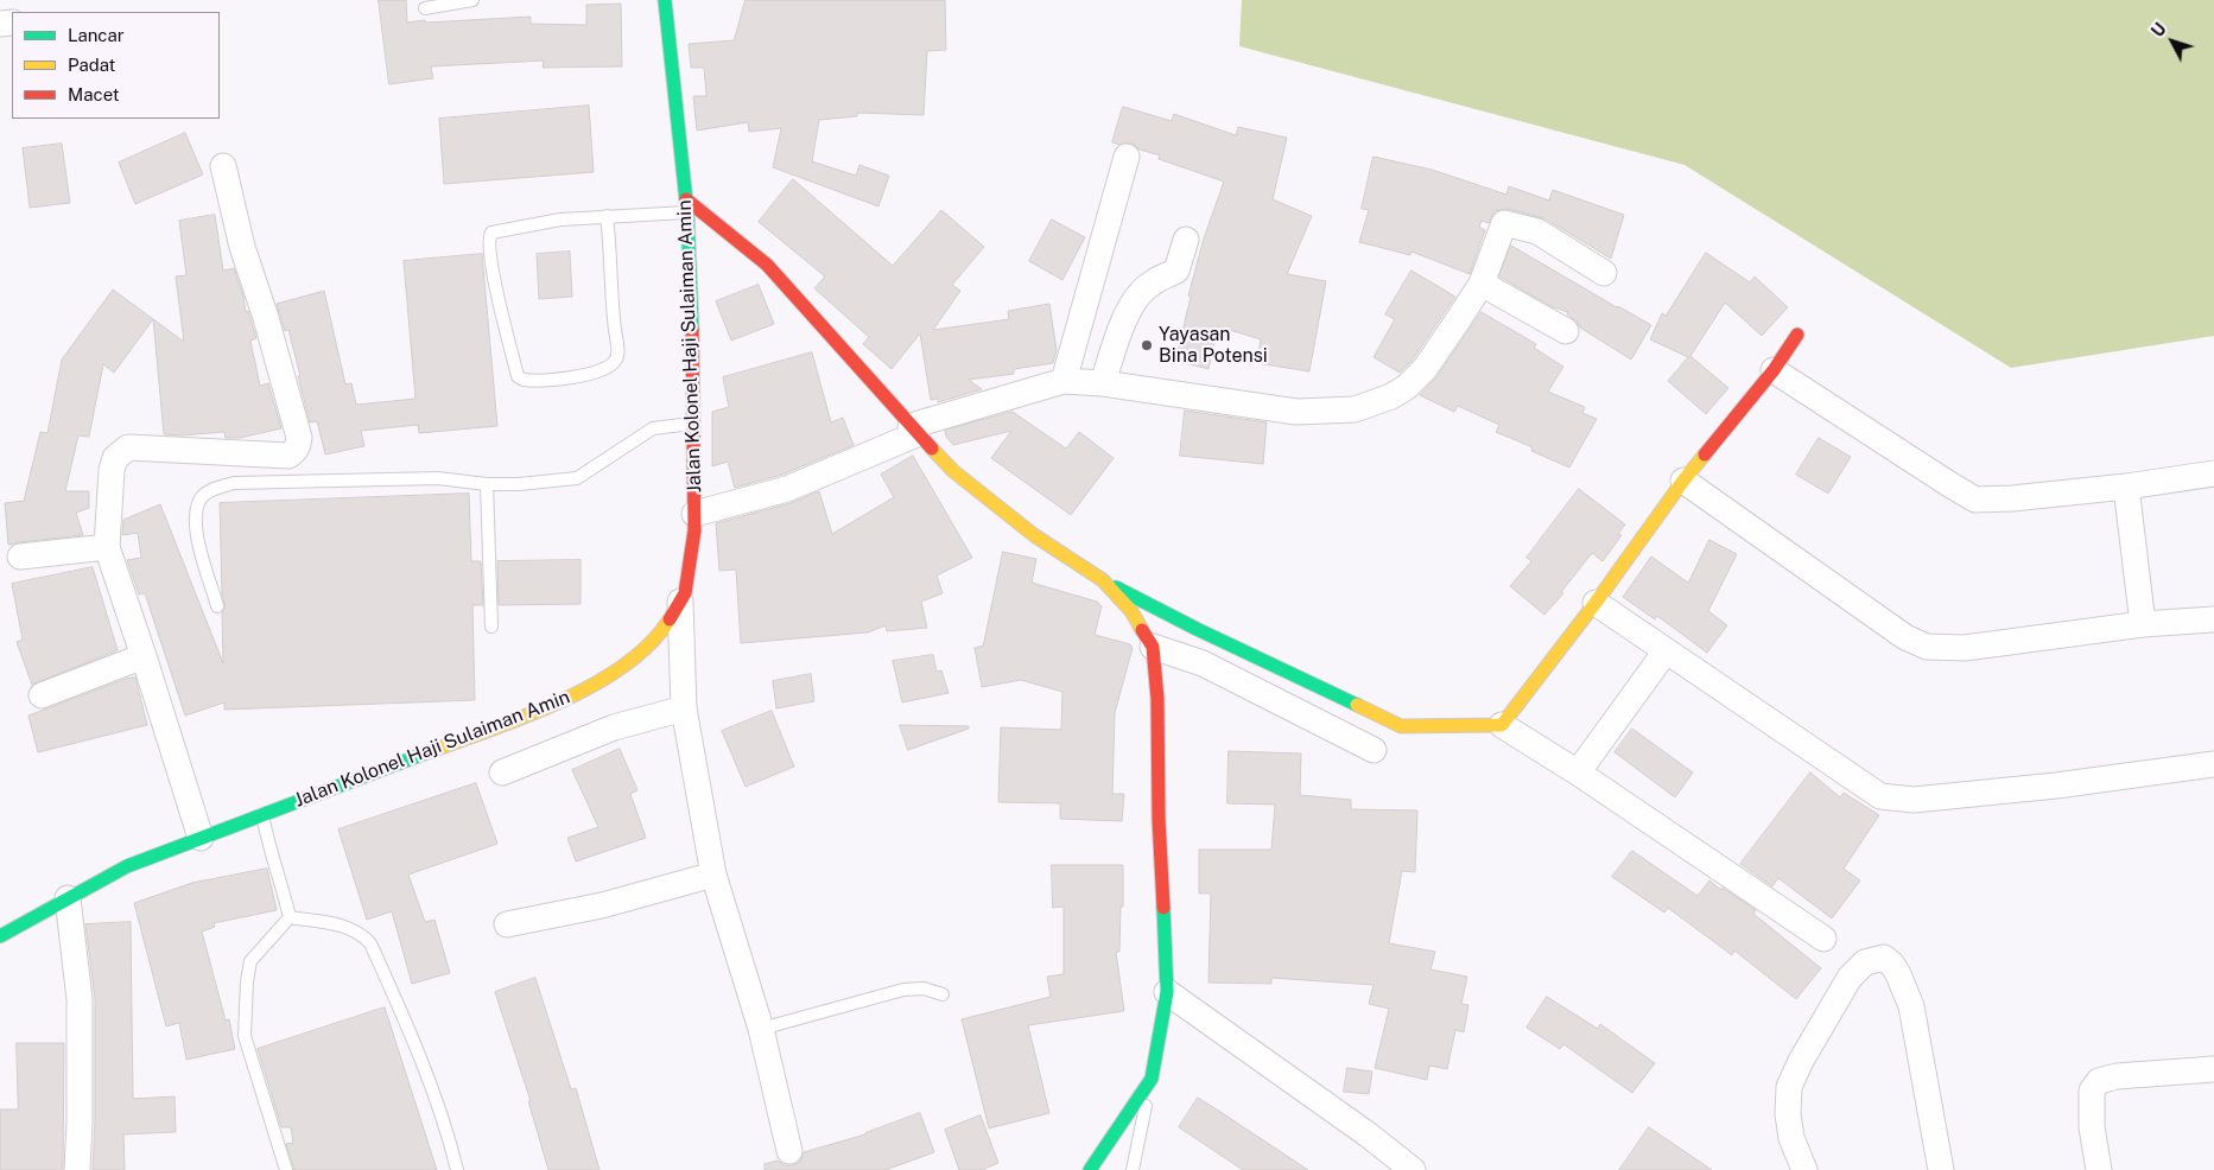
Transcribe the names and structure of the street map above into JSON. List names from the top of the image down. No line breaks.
{"streets":{"street":["Jalan Kolonel Haji Sulaiman Amin"]},"places":["Yayasan Bina Potensi"],"legend":["Lancar","Padat","Macet"],"north":"top left"}
